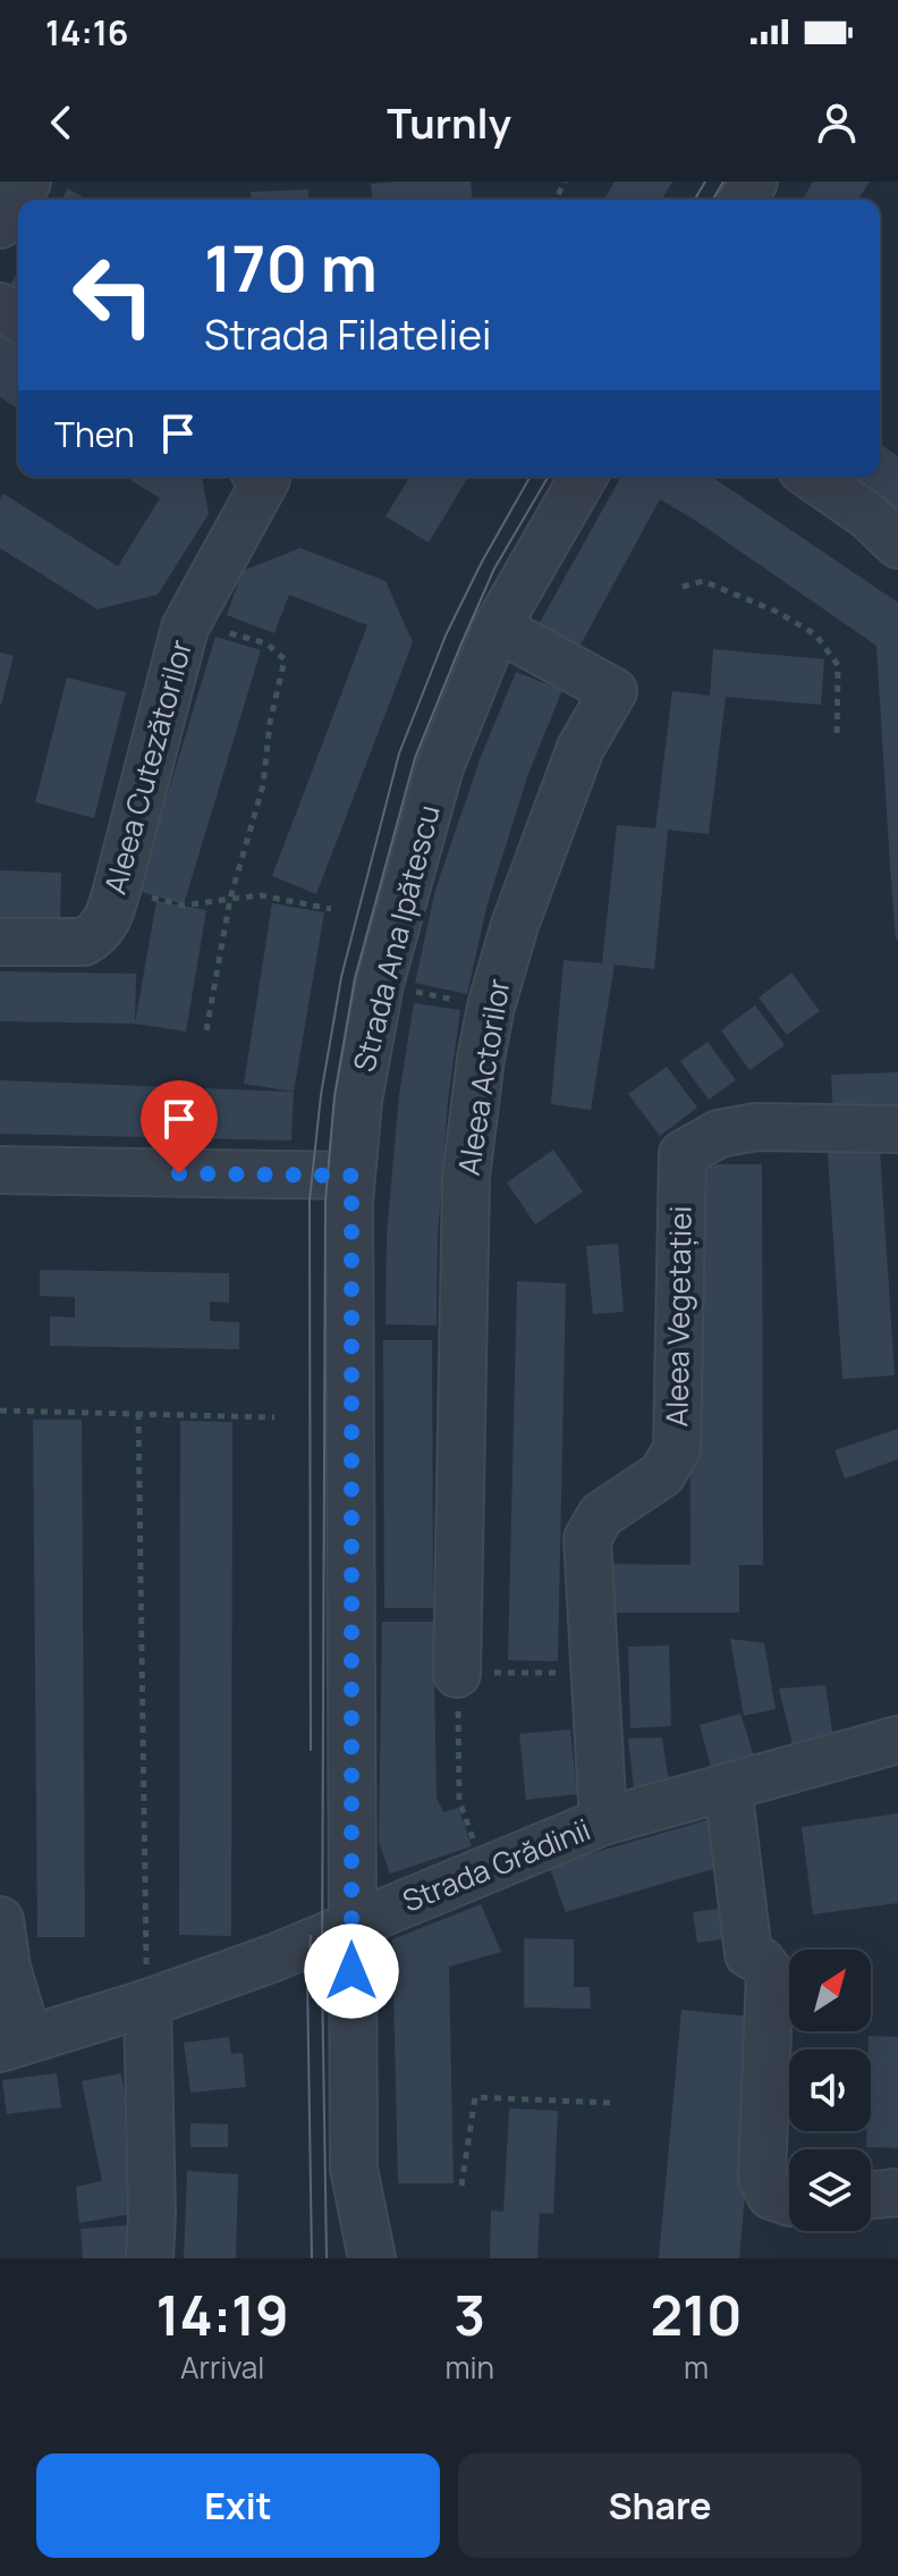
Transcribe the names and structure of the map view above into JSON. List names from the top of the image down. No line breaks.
{"streets":{"street":["Aleea Cutezătorilor","Strada Ana Ipătescu","Aleea Actorilor","Aleea Vegetației","Strada Grădinii"]},"crossings":[["Strada Ana Ipătescu","Aleea Actorilor"],["Strada Ana Ipătescu","Strada Grădinii"],["Aleea Vegetației","Strada Grădinii"]],"north":"top right","page":{"status":"14:16","header":"Turnly","turn":["170 m","Strada Filateliei"],"then":"Then","eta":["14:19","Arrival","3","min","210","m"],"buttons":["Exit","Share"]}}
